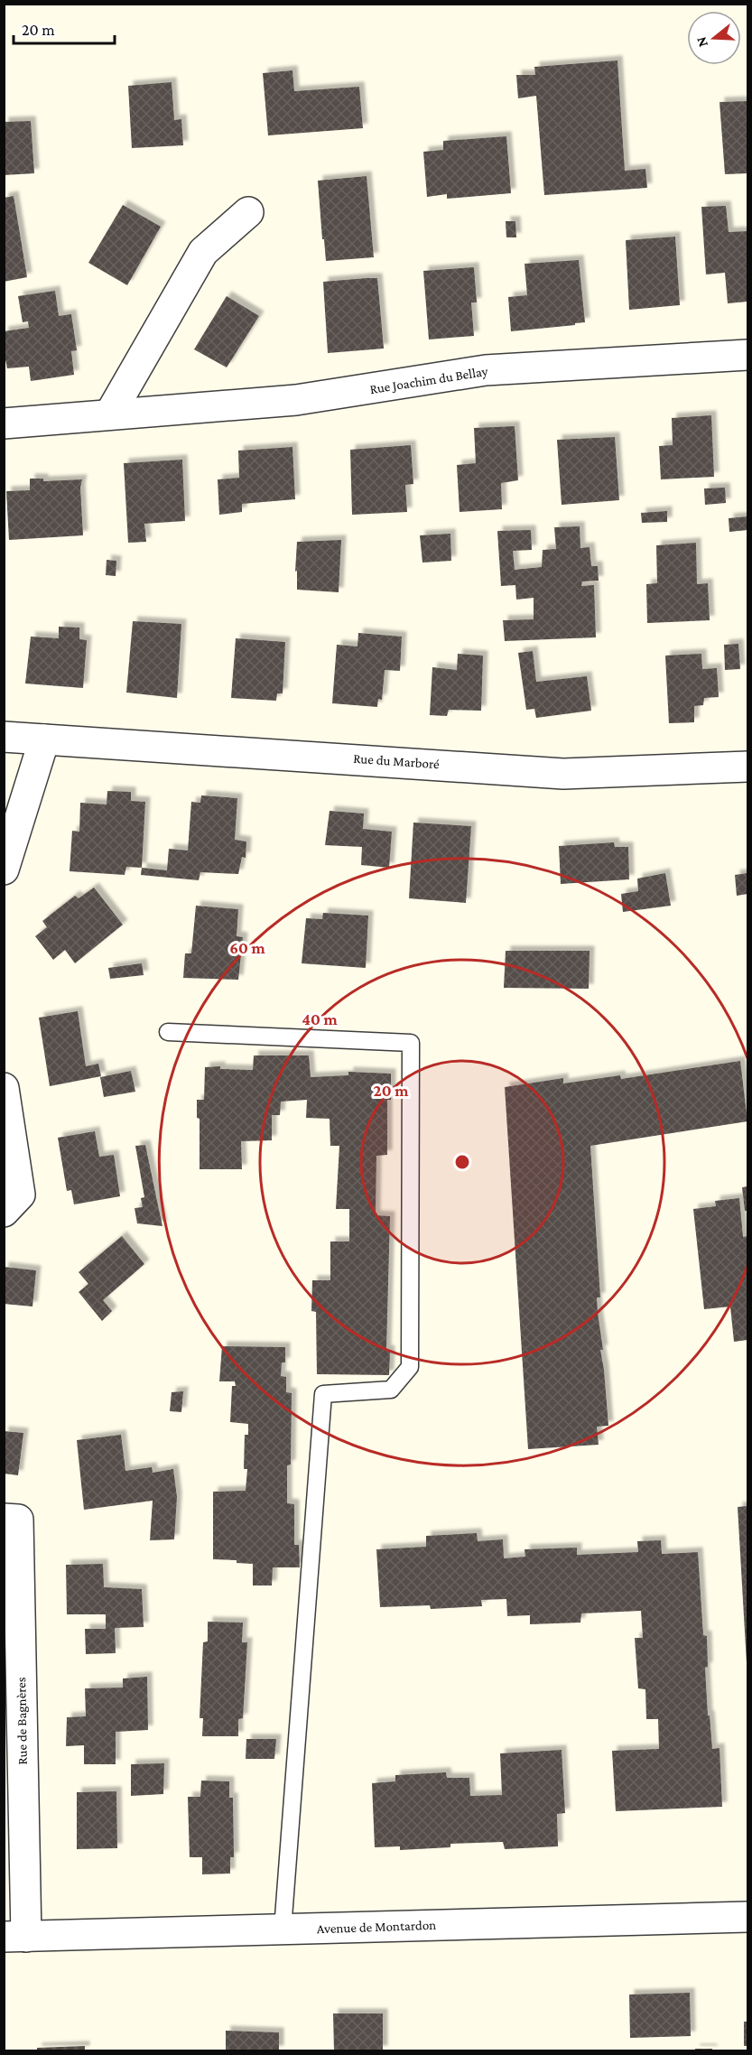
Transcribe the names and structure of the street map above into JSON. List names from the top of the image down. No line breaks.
{"streets":{"street":["Rue Joachim du Bellay","Rue du Marboré","Rue de Bagnères","Avenue de Montardon"]},"crossings":[["Rue de Bagnères","Avenue de Montardon"]],"scale_bar":"20 m","north":"left","rings":["60 m","40 m","20 m"]}
